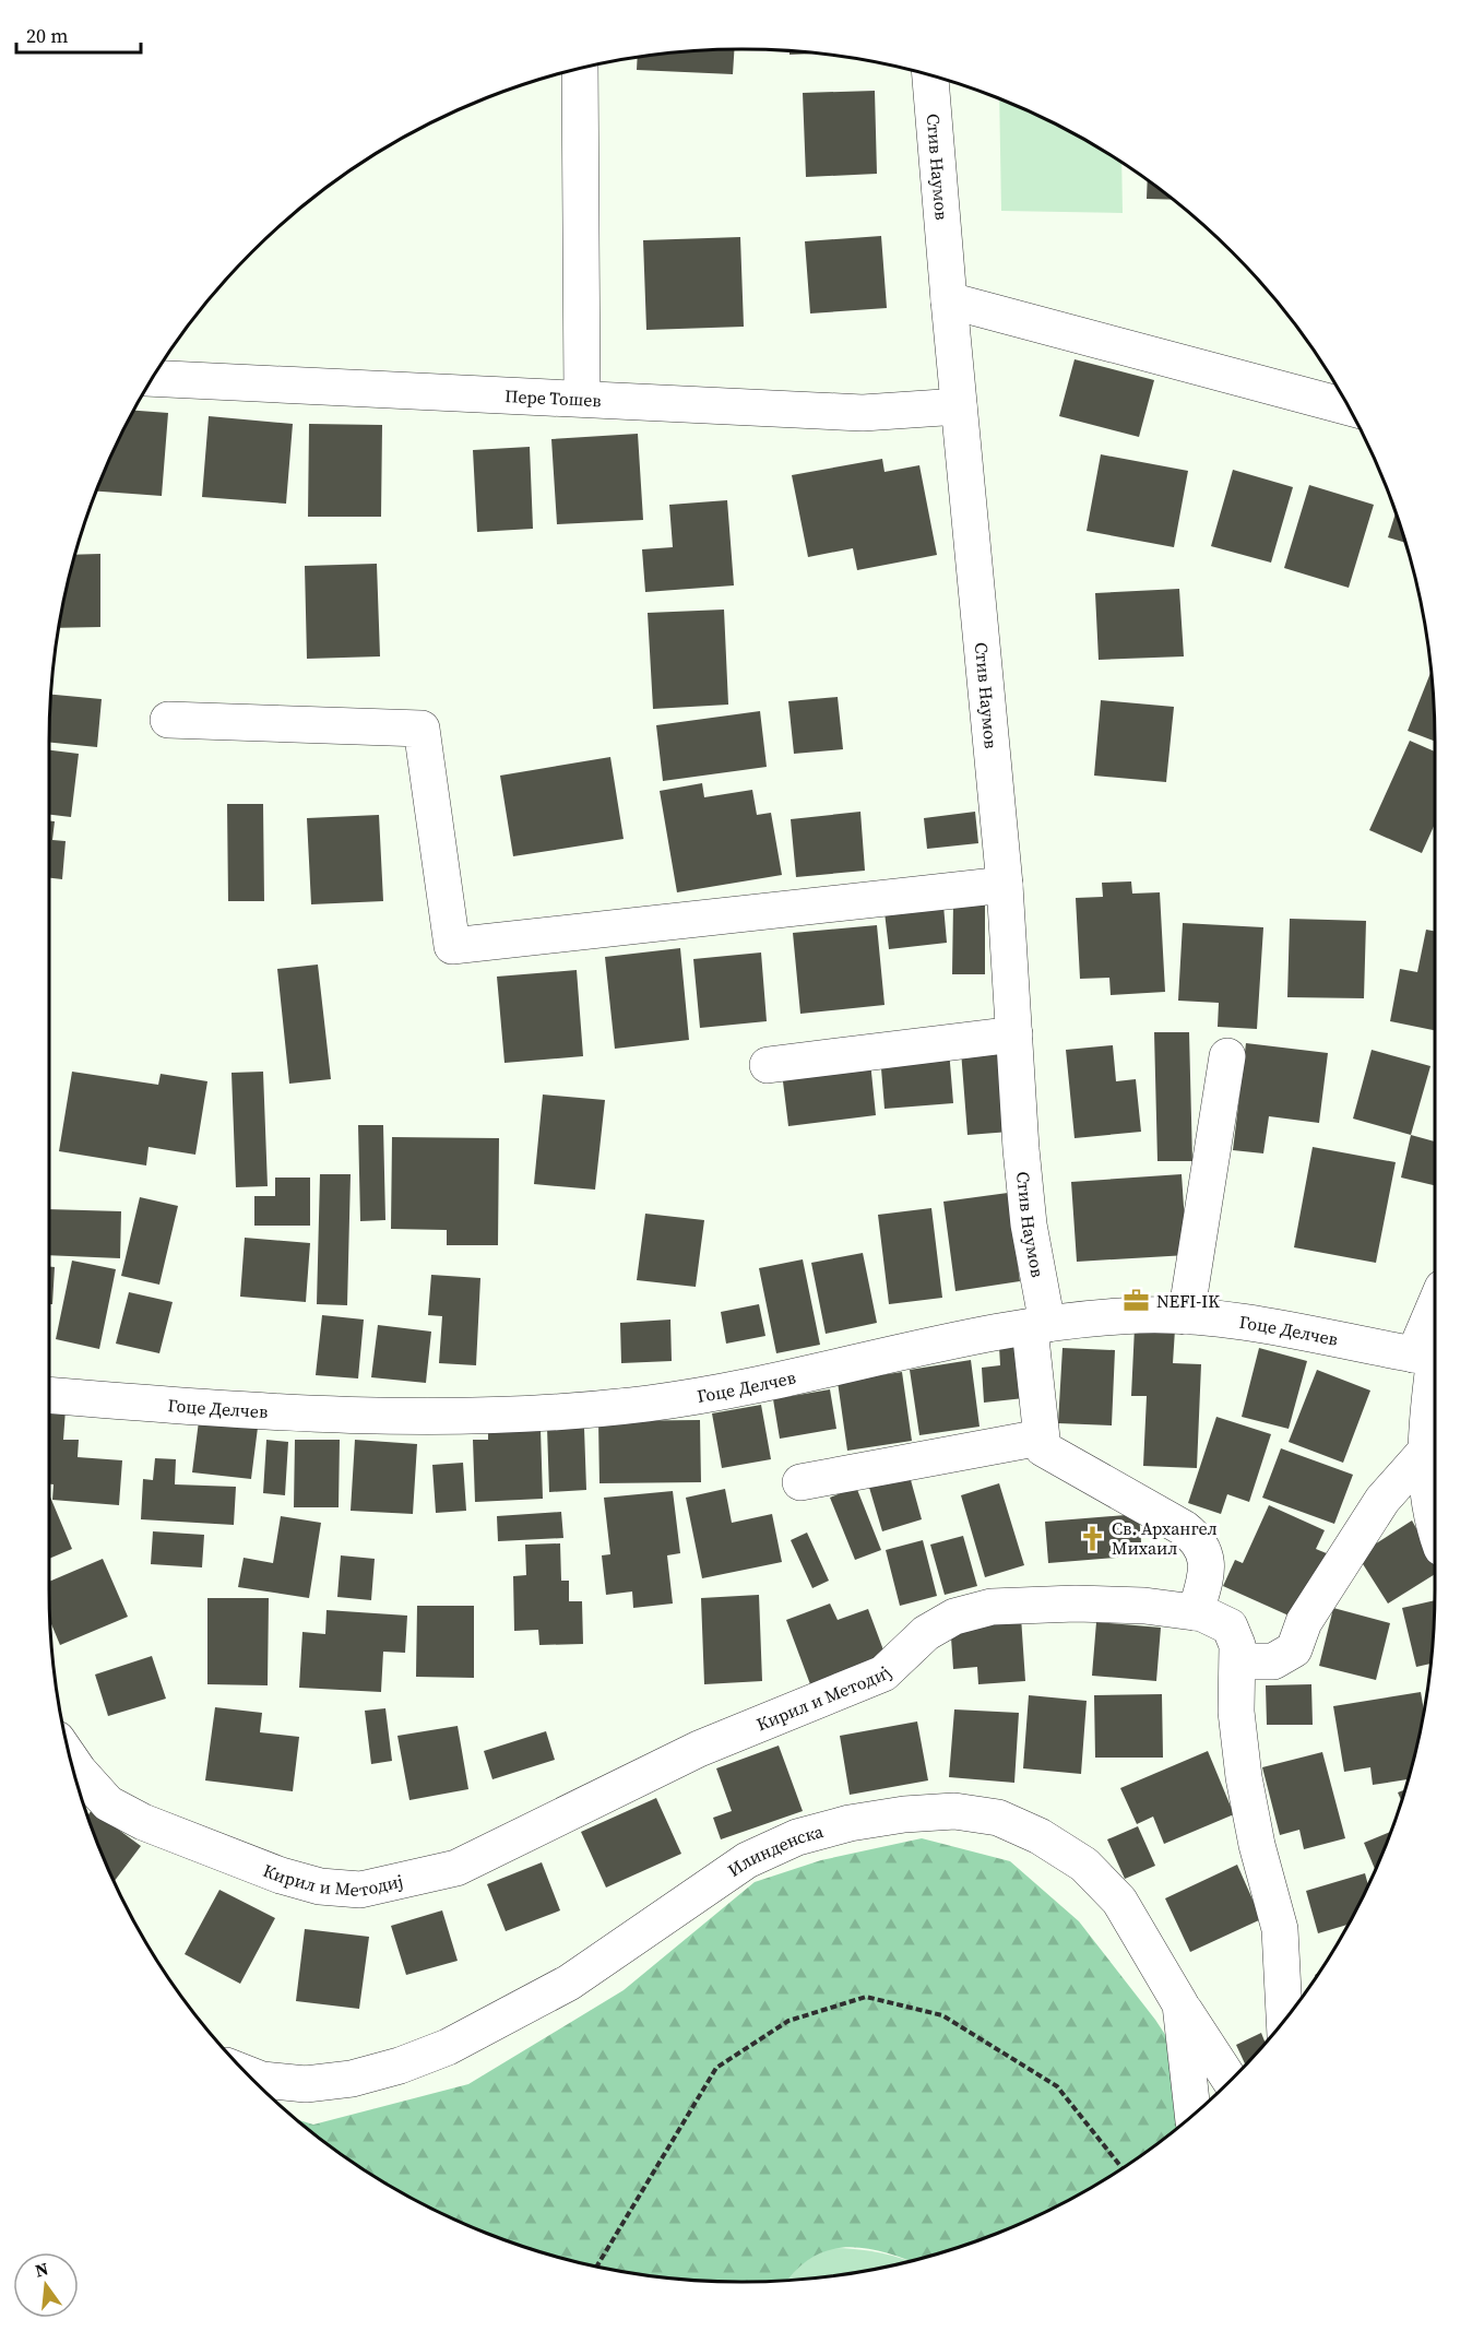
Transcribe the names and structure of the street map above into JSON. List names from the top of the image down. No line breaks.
{"streets":{"street":["Стив Наумов","Пере Тошев","Гоце Делчев","Кирил и Методиј","Илинденска"]},"crossings":[["Стив Наумов","Пере Тошев"],["Стив Наумов","Гоце Делчев"]],"places":{"office":["NEFI-IK"],"church":["Св. Архангел Михаил"]},"scale_bar":"20 m","north":"top"}
